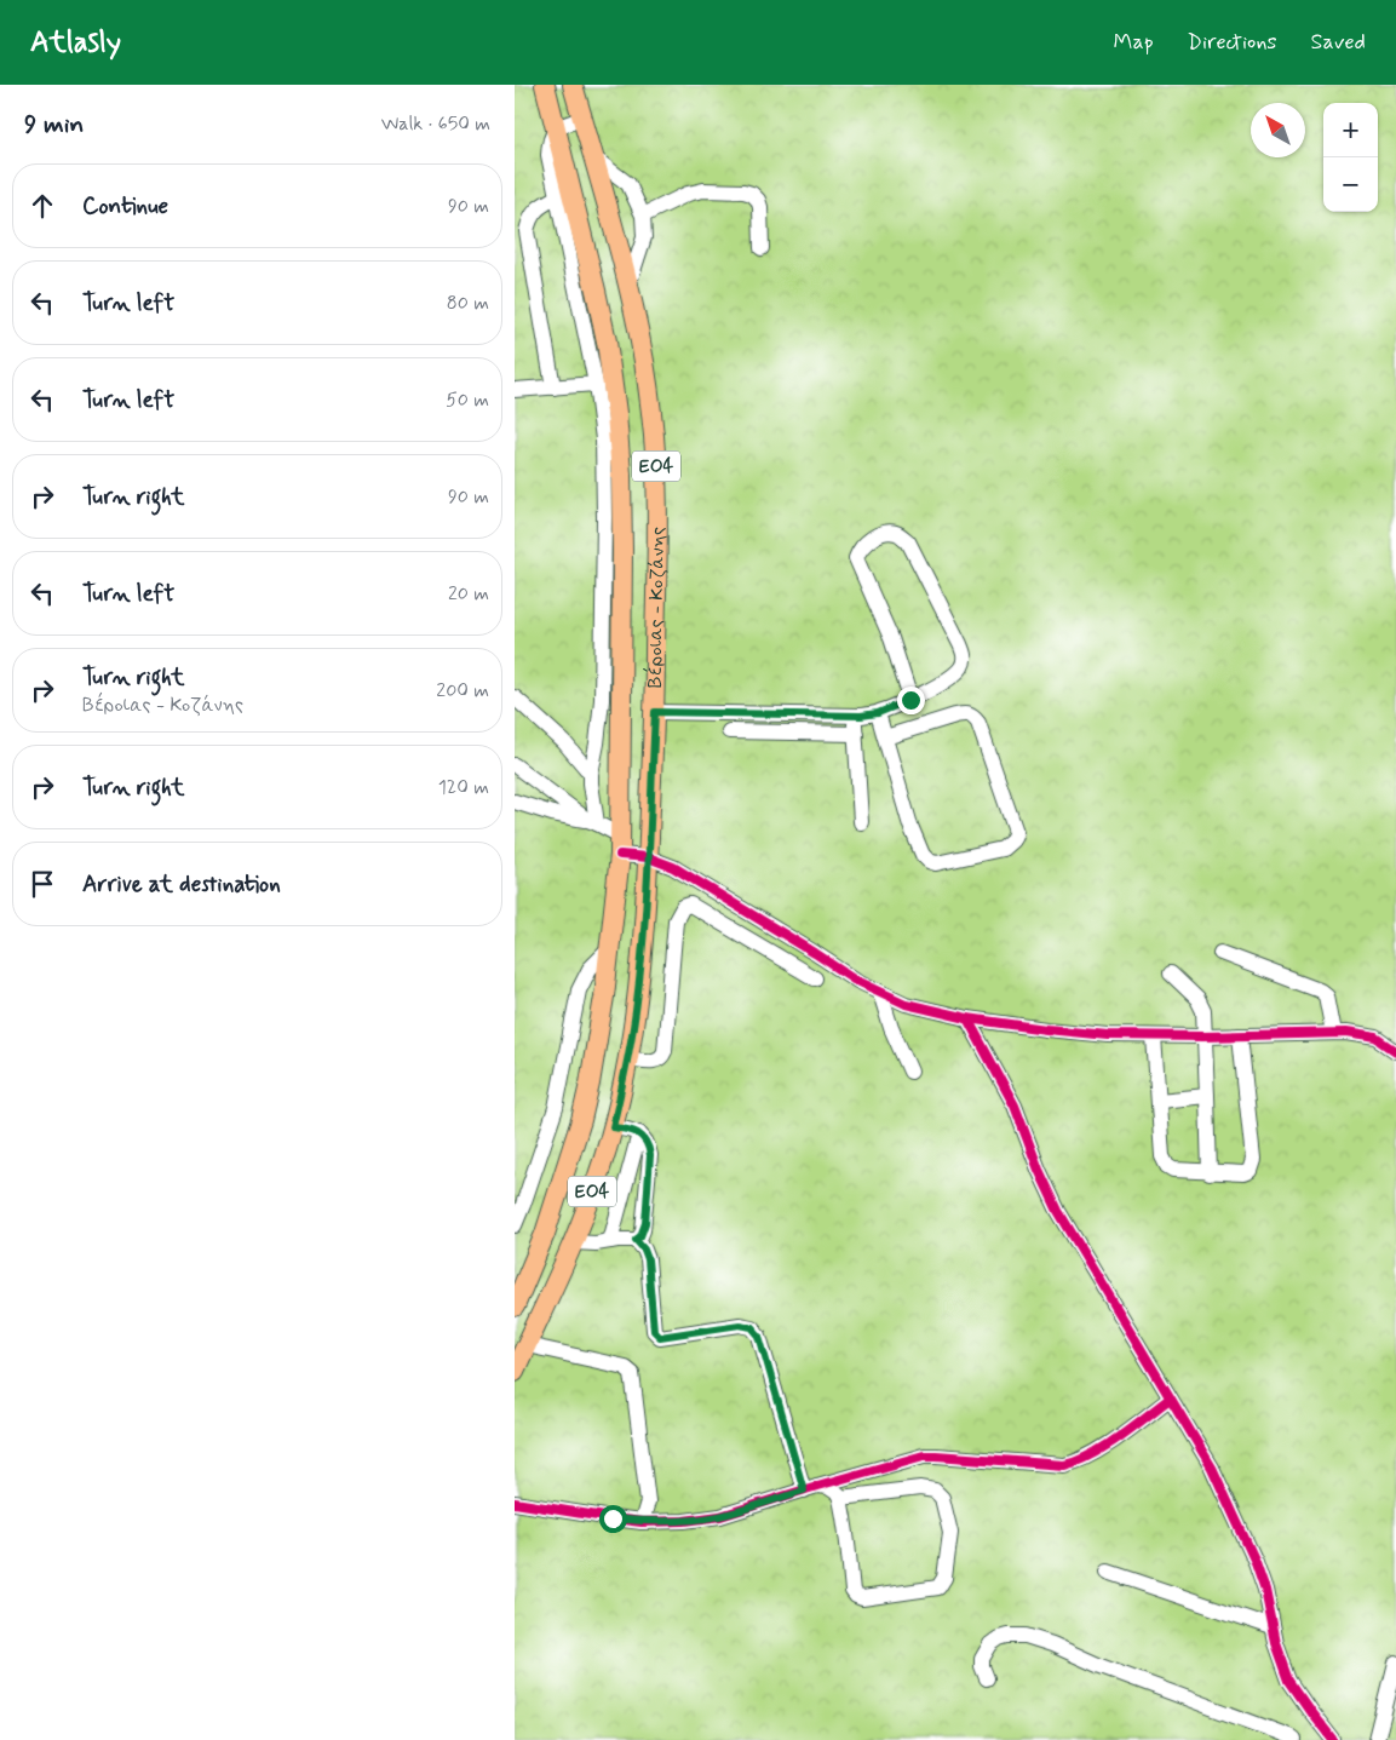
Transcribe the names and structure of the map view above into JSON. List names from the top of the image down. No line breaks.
{"streets":{"main road":["ΕΟ4","Βέροιας - Κοζάνης"]},"north":"top left","page":{"header":"Atlasly","nav":["Map","Directions","Saved"],"heading":["9 min","Walk · 650 m"],"map_buttons":["+","−"],"list":[["Continue","90 m"],["Turn left","80 m"],["Turn left","50 m"],["Turn right","90 m"],["Turn left","20 m"],["Turn right","Βέροιας - Κοζάνης","200 m"],["Turn right","120 m"],"Arrive at destination"]}}
